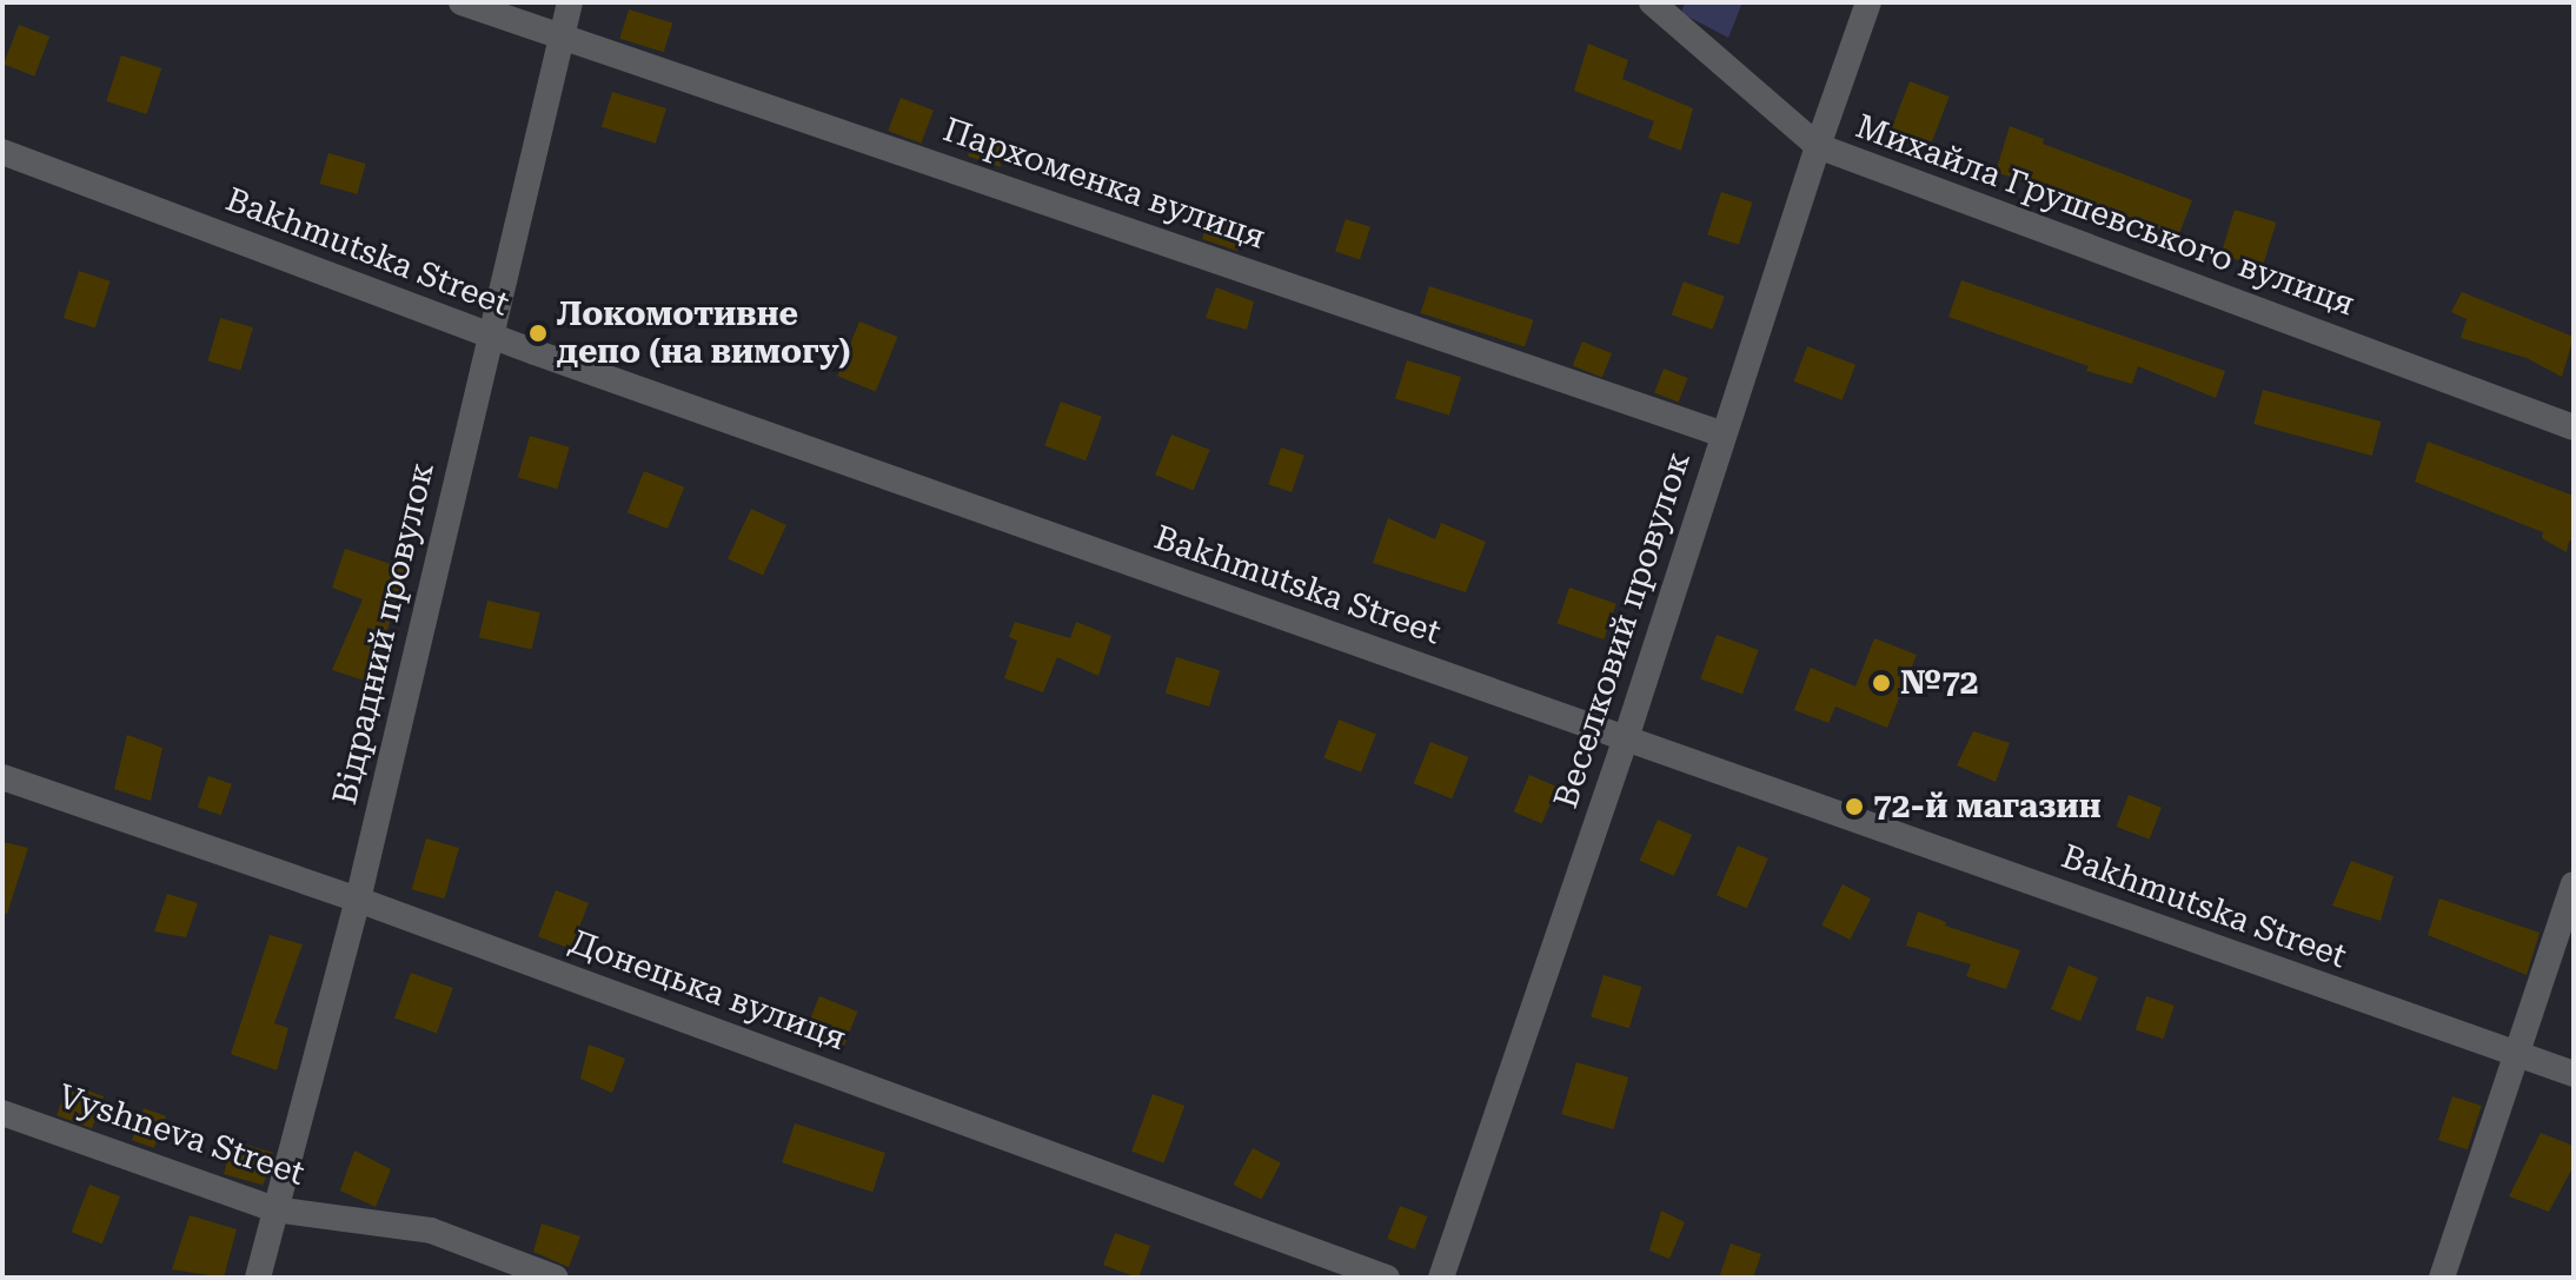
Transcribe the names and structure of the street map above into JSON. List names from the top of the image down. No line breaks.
{"streets":{"street":["Пархоменка вулиця","Михайла Грушевського вулиця","Bakhmutska Street","Веселковий провулок","Відрадний провулок","Донецька вулиця","Vyshneva Street"]},"crossings":[["Пархоменка вулиця","Веселковий провулок"],["Пархоменка вулиця","Відрадний провулок"],["Михайла Грушевського вулиця","Веселковий провулок"],["Bakhmutska Street","Веселковий провулок"],["Bakhmutska Street","Відрадний провулок"],["Відрадний провулок","Донецька вулиця"],["Відрадний провулок","Vyshneva Street"]],"places":["Локомотивне депо (на вимогу)","№72","72-й магазин"]}
